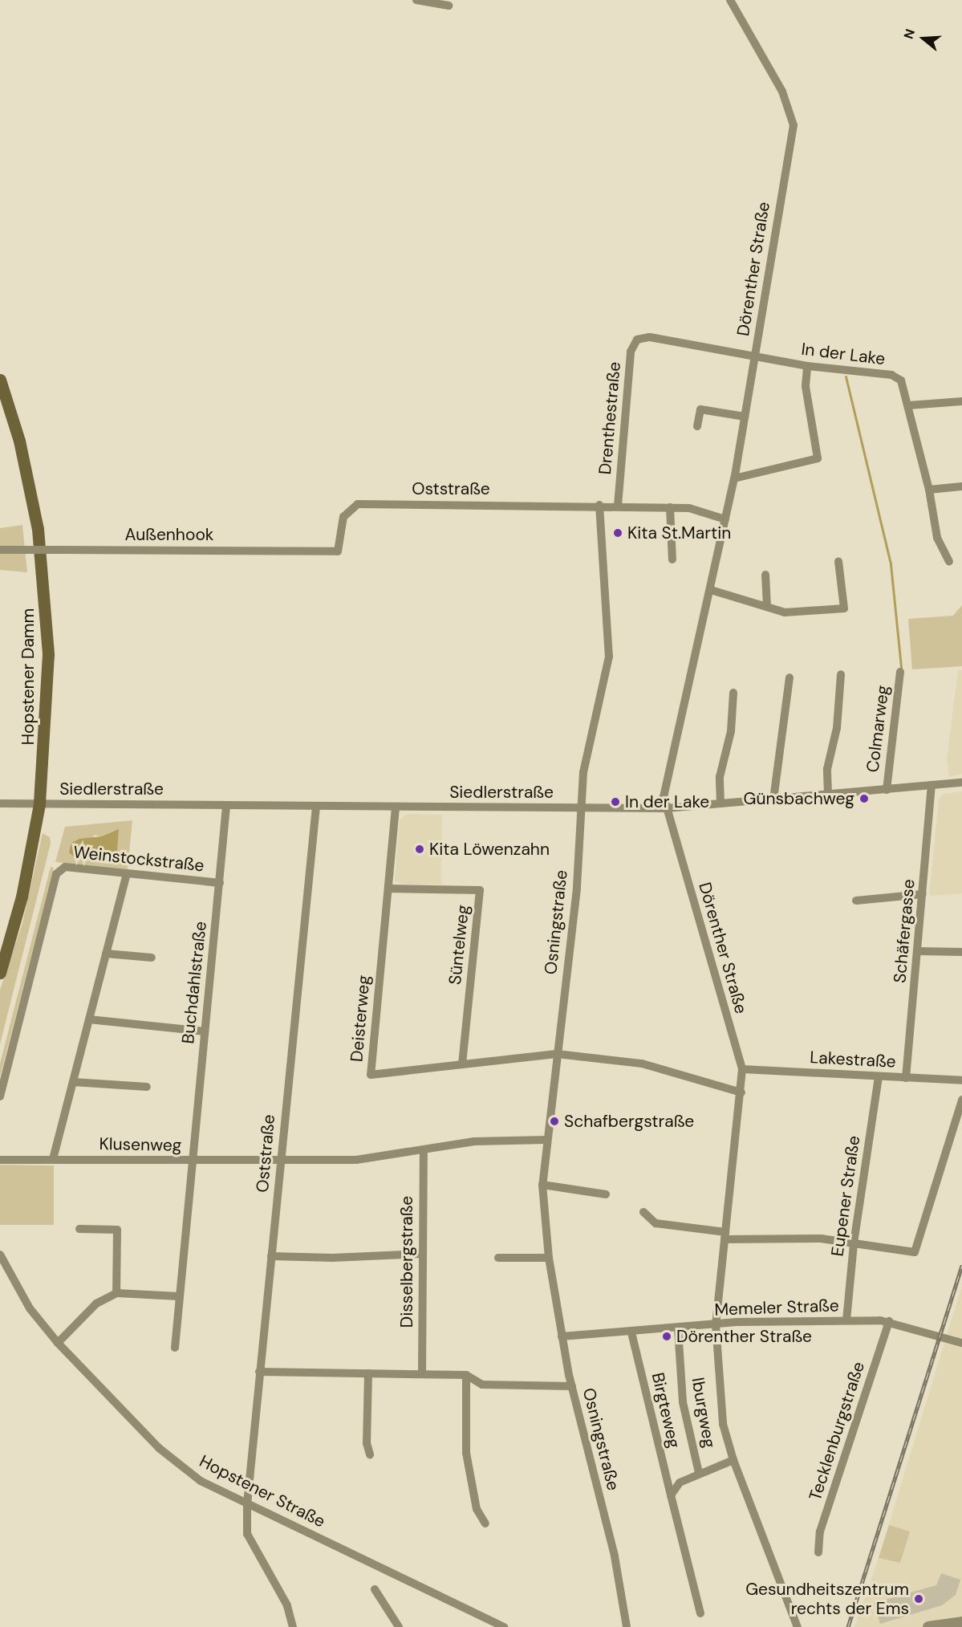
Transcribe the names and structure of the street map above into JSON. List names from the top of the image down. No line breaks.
{"streets":{"main road":["Hopstener Damm"],"street":["Dörenther Straße","In der Lake","Drenthestraße","Oststraße","Außenhook","Colmarweg","Siedlerstraße","Weinstockstraße","Osningstraße","Schäfergasse","Süntelweg","Buchdahlstraße","Deisterweg","Lakestraße","Klusenweg","Eupener Straße","Disselbergstraße","Memeler Straße","Birgteweg","Iburgweg","Tecklenburgstraße","Hopstener Straße"]},"crossings":[["Dörenther Straße","In der Lake"],["Dörenther Straße","Drenthestraße"],["Dörenther Straße","Siedlerstraße"],["Dörenther Straße","Lakestraße"],["Dörenther Straße","Memeler Straße"],["In der Lake","Drenthestraße"],["Oststraße","Außenhook"],["Oststraße","Siedlerstraße"],["Oststraße","Osningstraße"],["Oststraße","Klusenweg"],["Oststraße","Hopstener Straße"],["Hopstener Damm","Siedlerstraße"],["Colmarweg","Siedlerstraße"],["Siedlerstraße","Osningstraße"],["Siedlerstraße","Schäfergasse"],["Siedlerstraße","Buchdahlstraße"],["Siedlerstraße","Deisterweg"],["Weinstockstraße","Buchdahlstraße"],["Osningstraße","Deisterweg"],["Osningstraße","Memeler Straße"],["Schäfergasse","Lakestraße"],["Süntelweg","Deisterweg"],["Buchdahlstraße","Klusenweg"],["Lakestraße","Eupener Straße"],["Eupener Straße","Memeler Straße"],["Memeler Straße","Birgteweg"],["Memeler Straße","Iburgweg"],["Memeler Straße","Tecklenburgstraße"]],"places":["Kita St.Martin","Günsbachweg","In der Lake","Kita Löwenzahn","Schafbergstraße","Dörenther Straße","Gesundheitszentrum rechts der Ems"],"north":"left"}
